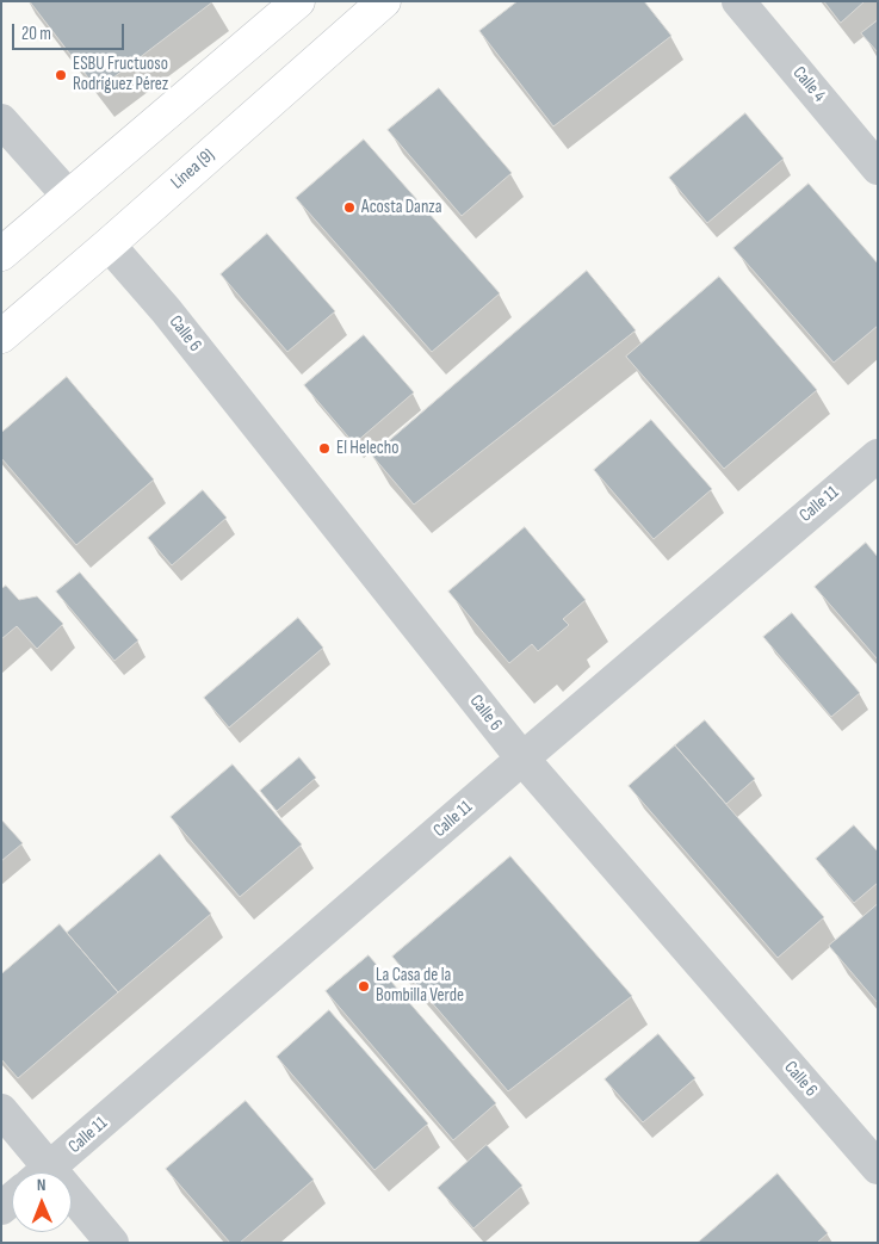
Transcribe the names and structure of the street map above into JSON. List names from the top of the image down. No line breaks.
{"streets":{"main road":["Línea (9)"],"street":["Calle 4","Calle 6","Calle 11"]},"crossings":[["Línea (9)","Calle 6"],["Calle 6","Calle 11"]],"places":["ESBU Fructuoso Rodríguez Pérez","Acosta Danza","El Helecho","La Casa de la Bombilla Verde"],"scale_bar":"20 m","north":"top"}
